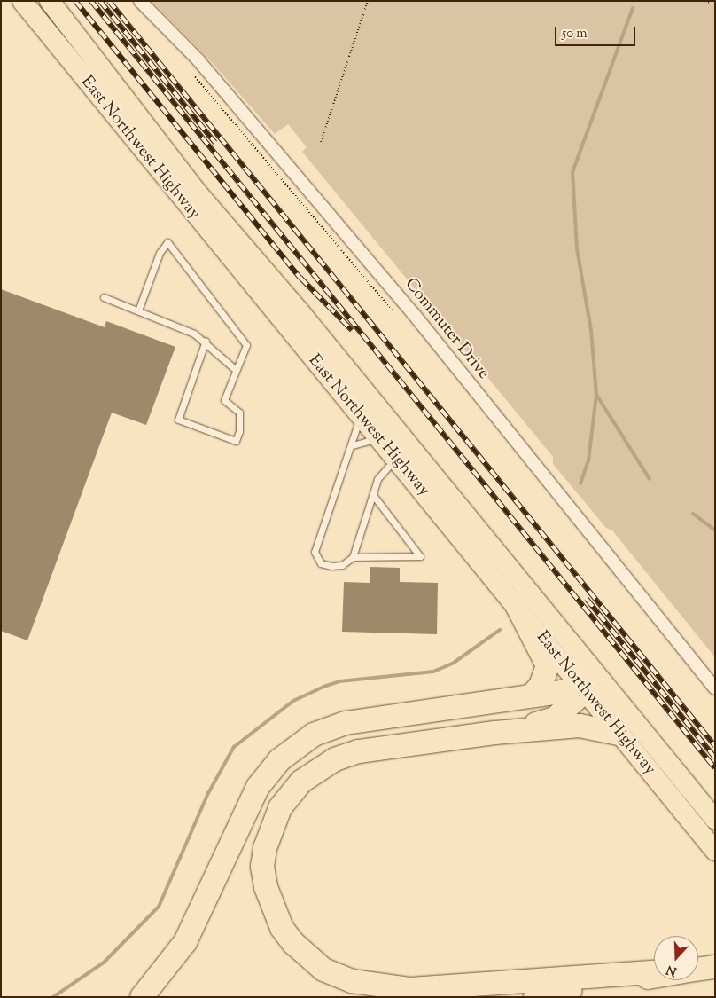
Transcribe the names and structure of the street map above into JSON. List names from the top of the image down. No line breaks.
{"streets":{"main road":["East Northwest Highway"],"street":["Commuter Drive"]},"scale_bar":"50 m","north":"bottom"}
